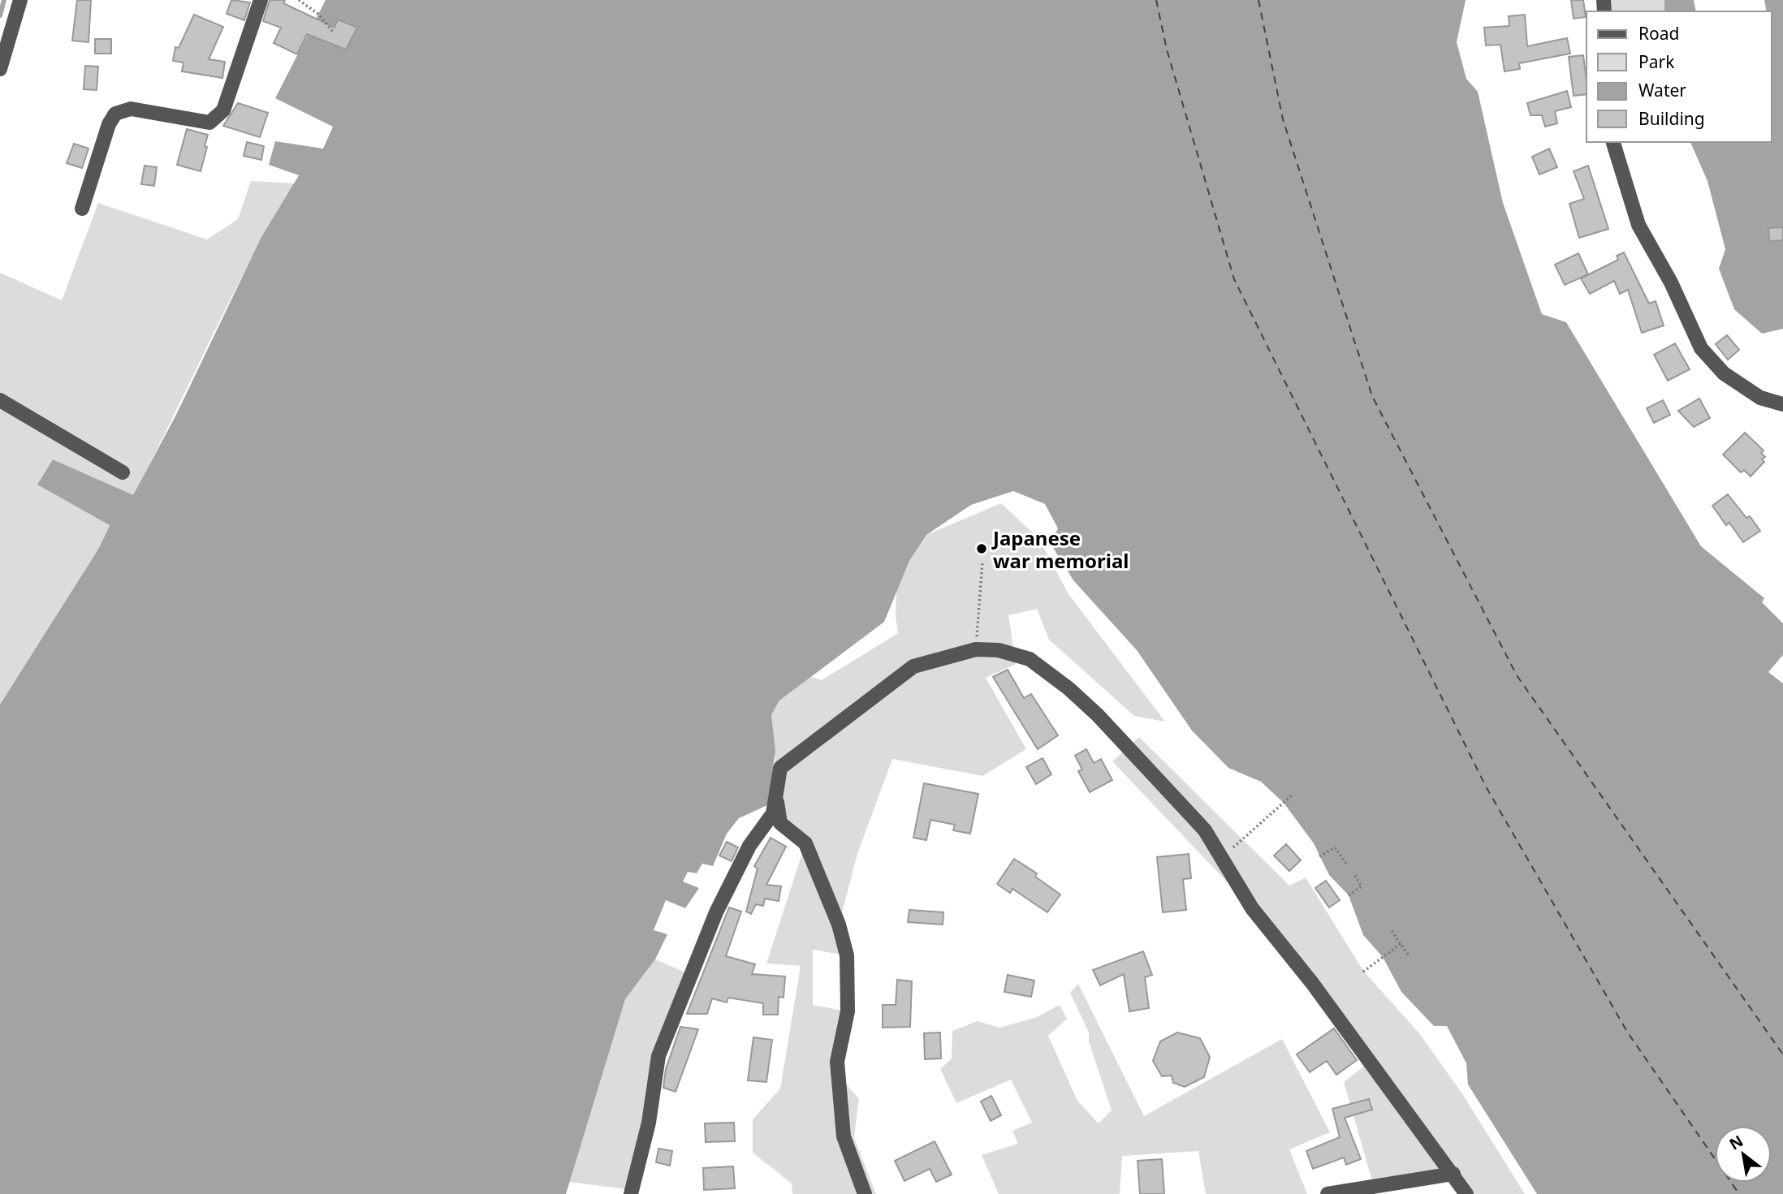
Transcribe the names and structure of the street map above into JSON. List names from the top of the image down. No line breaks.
{"places":["Japanese war memorial"],"legend":["Road","Park","Water","Building"],"north":"top left"}
